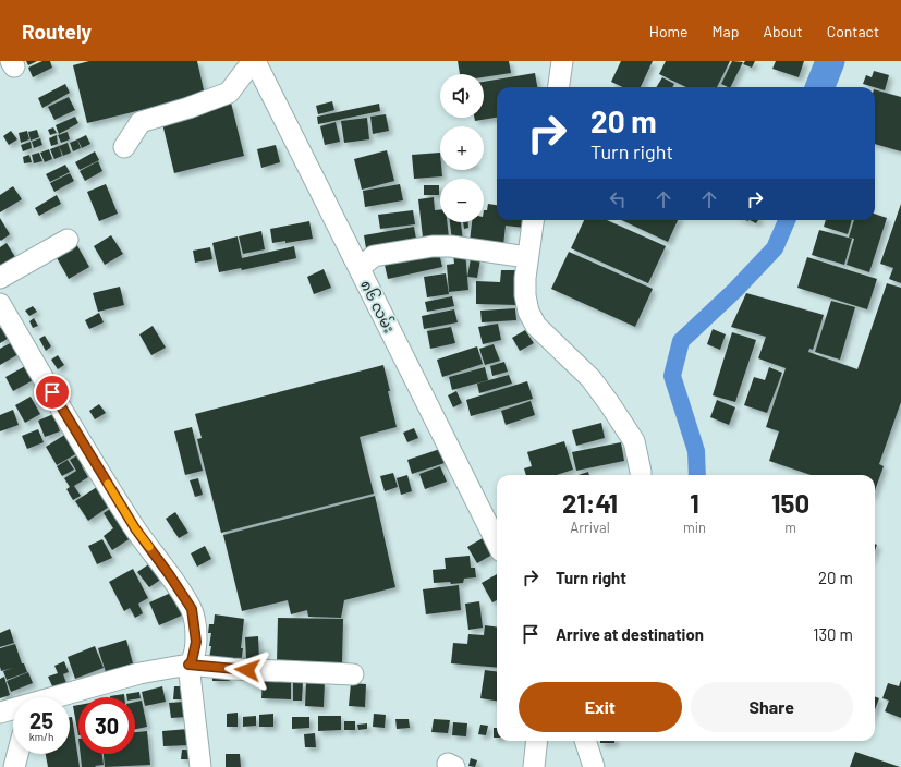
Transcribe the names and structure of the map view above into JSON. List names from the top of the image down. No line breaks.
{"streets":{"street":["၈၆ လမ်း"]},"page":{"header":"Routely","nav":["Home","Map","About","Contact"],"map_buttons":["+","−"],"turn":["20 m","Turn right"],"eta":["21:41","Arrival","1","min","150","m"],"list":[{"name":"Turn right","value":"20 m"},{"name":"Arrive at destination","value":"130 m"}],"buttons":["Exit","Share"],"speed":"25 km/h","limit":"30"}}
